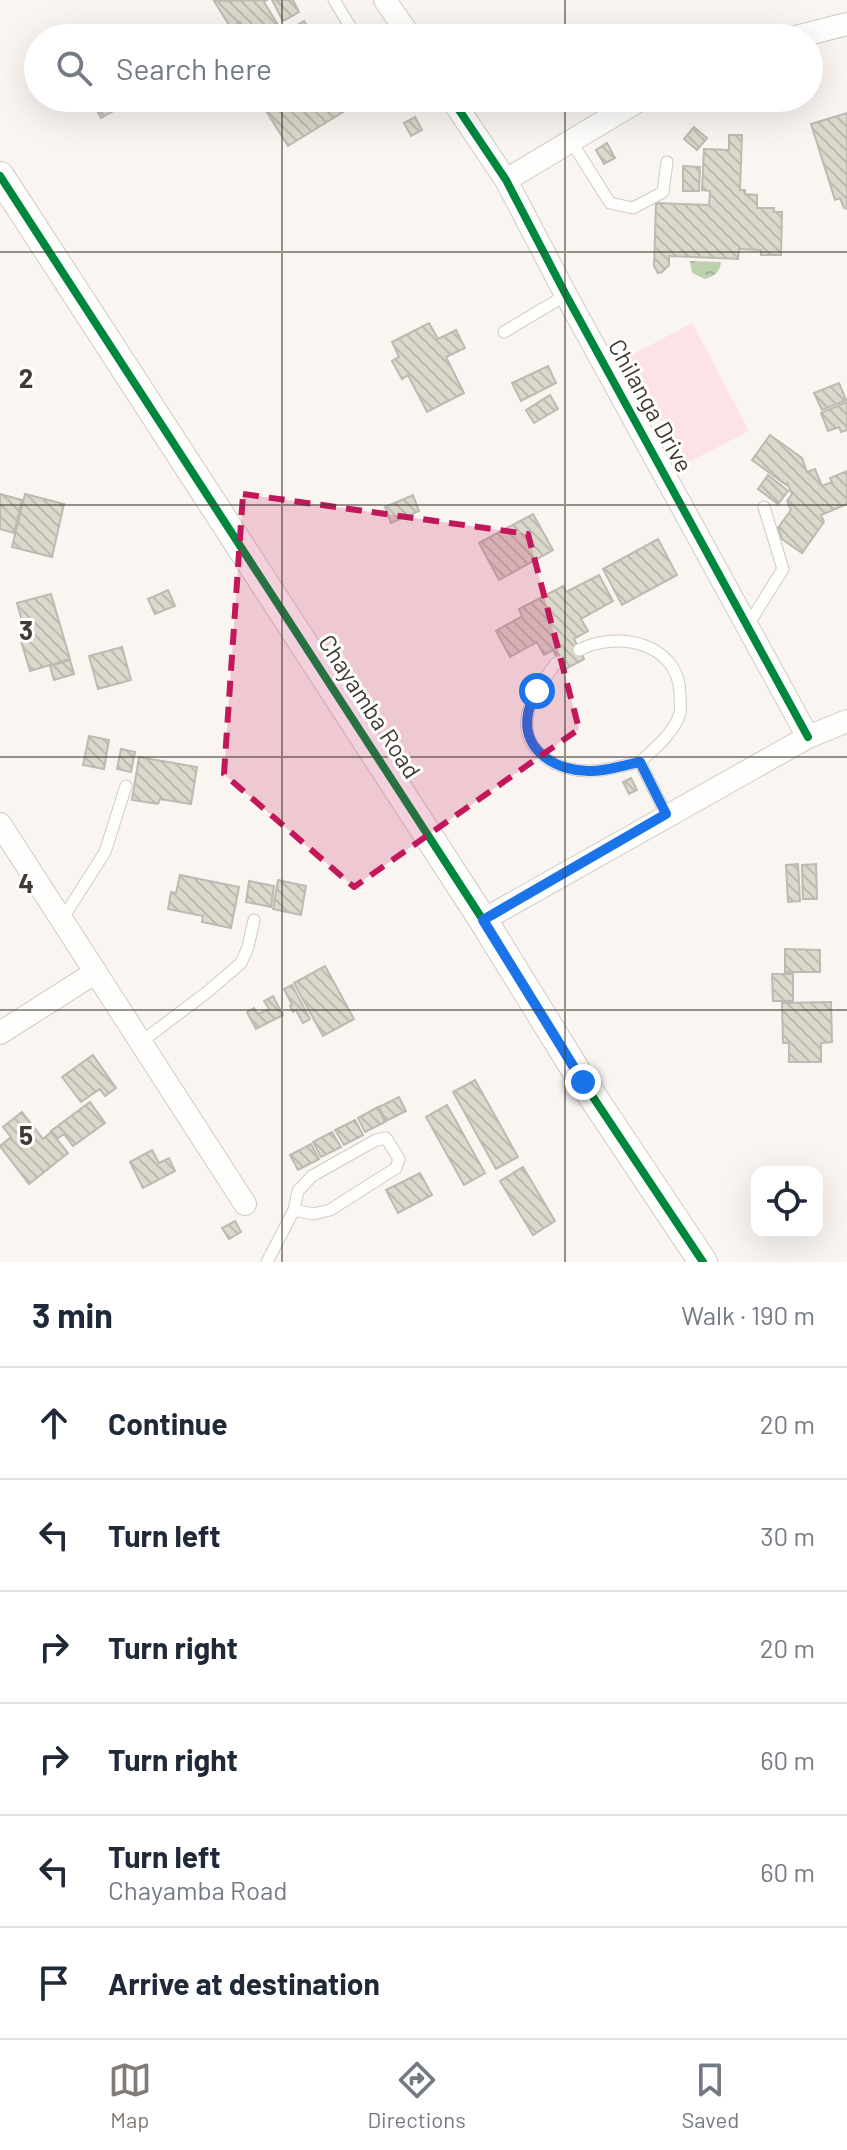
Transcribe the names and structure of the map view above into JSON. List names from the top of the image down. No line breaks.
{"streets":{"street":["Chilanga Drive","Chayamba Road"]},"page":{"search":"Search here","heading":["3 min","Walk · 190 m"],"list":[["Continue","20 m"],["Turn left","30 m"],["Turn right","20 m"],["Turn right","60 m"],["Turn left","Chayamba Road","60 m"],"Arrive at destination"],"nav":["Map","Directions","Saved"]},"grid":{"rows":["2","3","4","5"]}}
